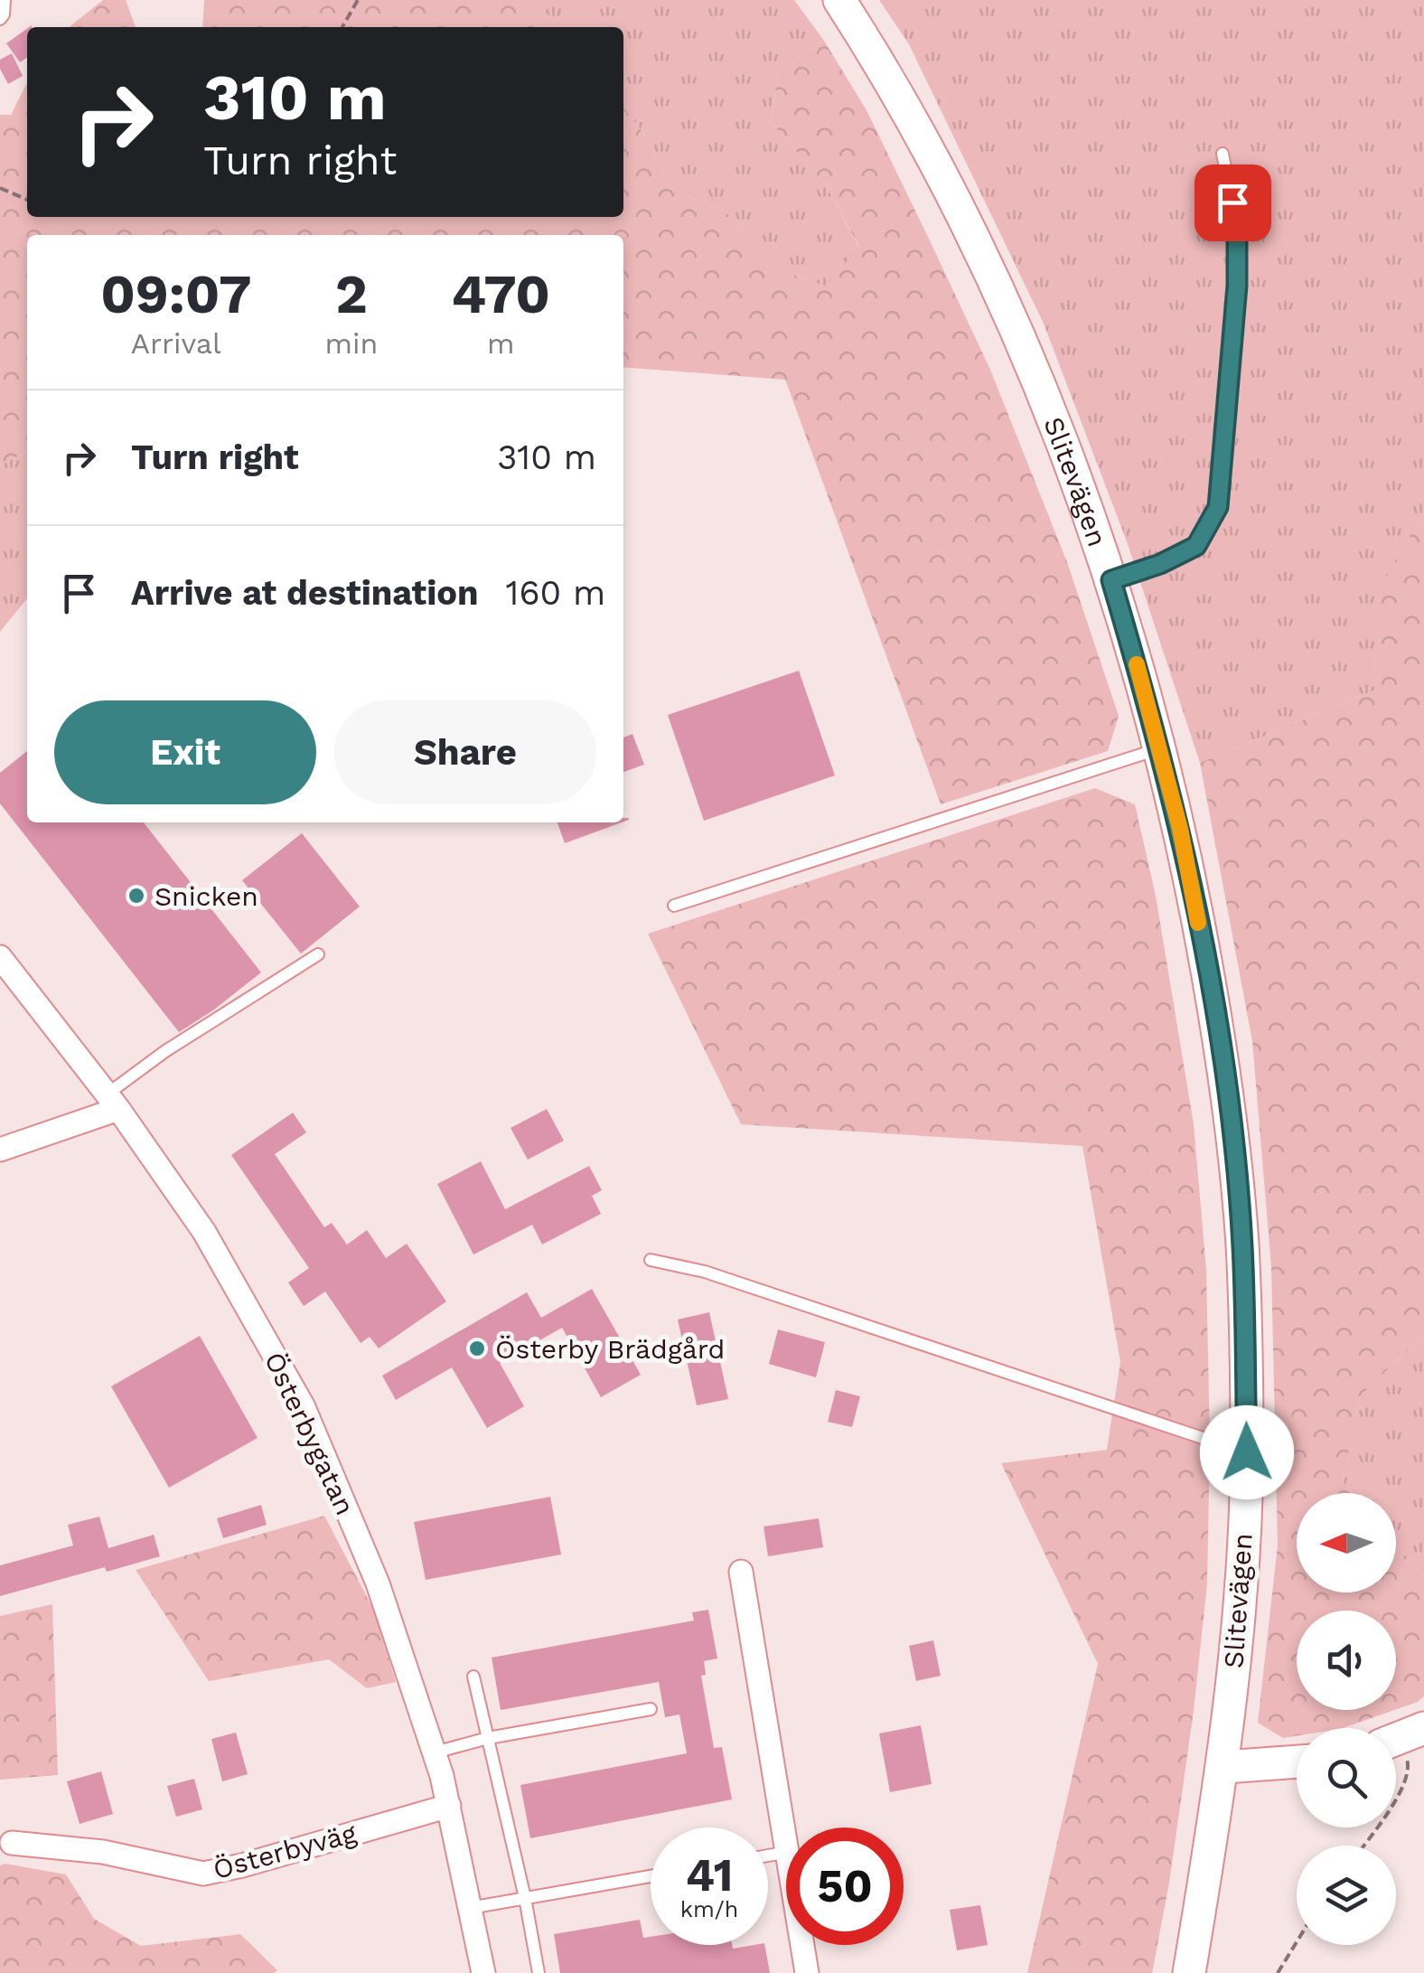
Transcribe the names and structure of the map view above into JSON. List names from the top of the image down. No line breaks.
{"streets":{"main road":["Slitevägen"],"street":["Österbygatan","Österbyväg"]},"crossings":[["Österbygatan","Österbyväg"]],"places":["Snicken","Österby Brädgård"],"north":"left","page":{"turn":["310 m","Turn right"],"eta":["09:07","Arrival","2","min","470","m"],"list":[{"name":"Turn right","value":"310 m"},{"name":"Arrive at destination","value":"160 m"}],"buttons":["Exit","Share"],"speed":"41 km/h","limit":"50"}}
